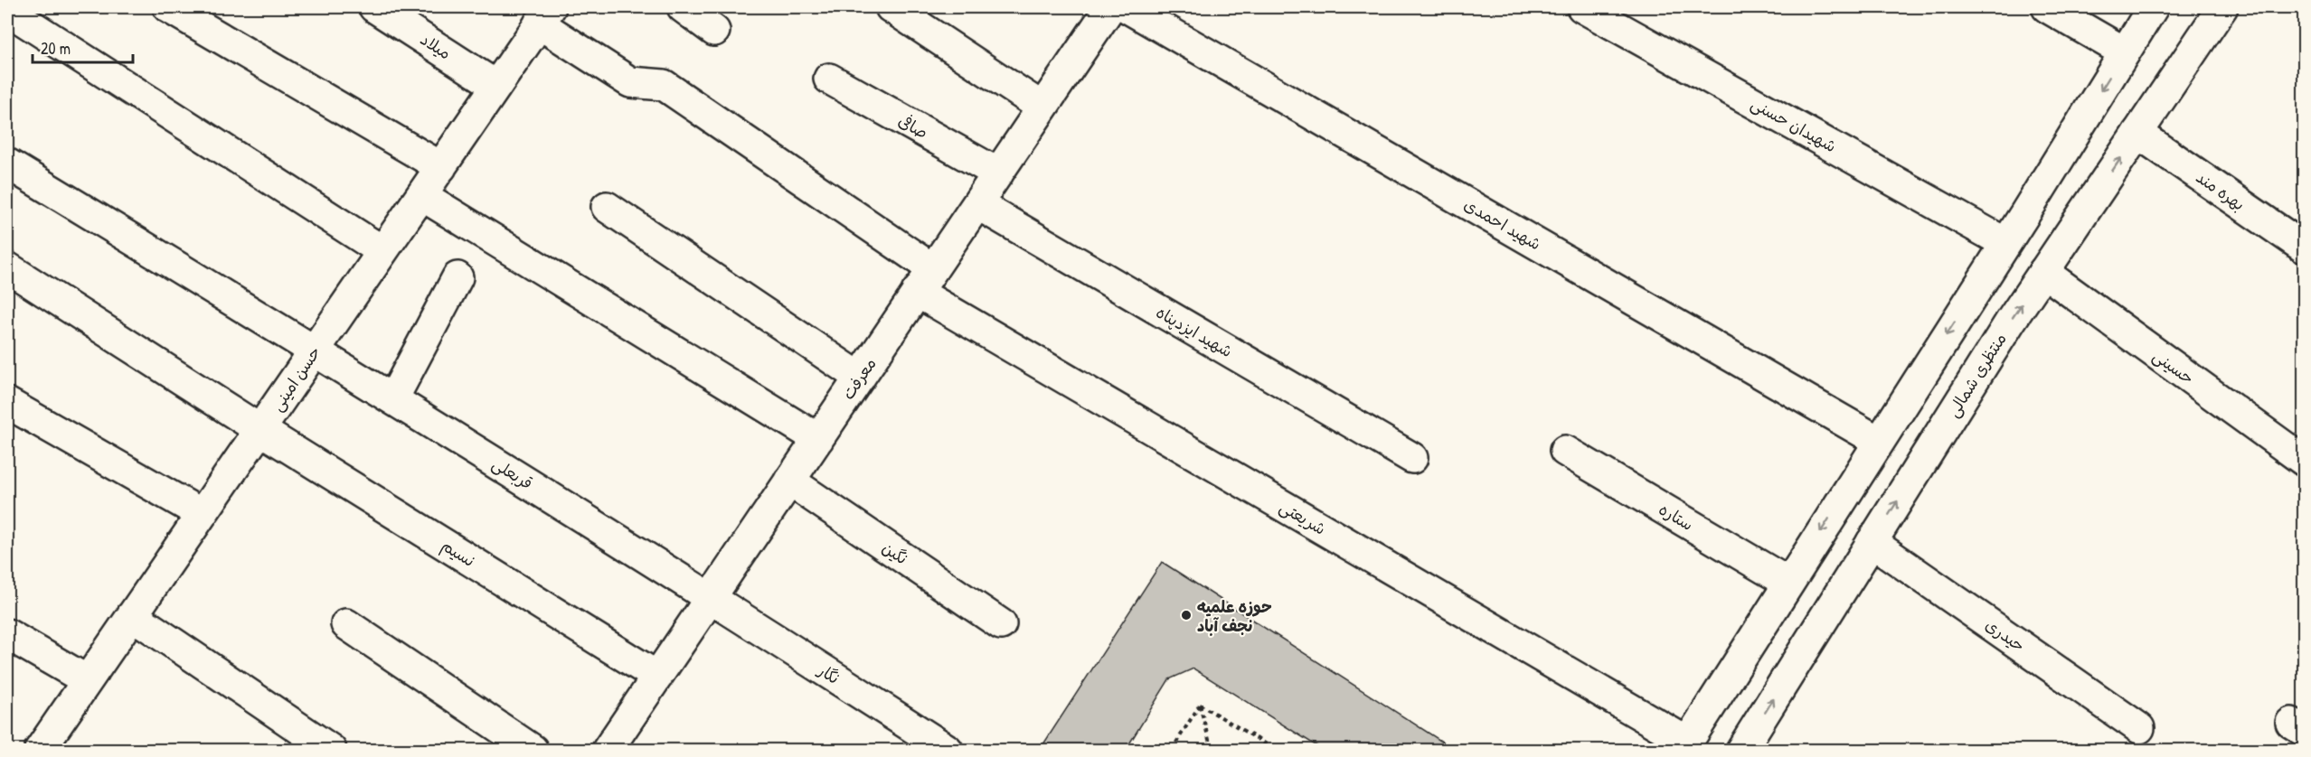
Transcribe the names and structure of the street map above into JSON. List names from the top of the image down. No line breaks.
{"streets":{"street":["میلاد","شهیدان حسنی","صافی","بهره مند","شهید احمدی","شهید ایزدپناه","حسینی","منتظری شمالی","حسن امینی","معرفت","قربعلی","ستاره","شریعتی","نسیم","نگین","حیدری","نگار"]},"crossings":[["میلاد","حسن امینی"],["صافی","معرفت"],["بهره مند","منتظری شمالی"],["شهید ایزدپناه","معرفت"],["حسینی","منتظری شمالی"],["منتظری شمالی","حیدری"],["حسن امینی","قربعلی"],["حسن امینی","شریعتی"],["حسن امینی","نسیم"],["معرفت","قربعلی"],["معرفت","شریعتی"],["معرفت","نسیم"],["معرفت","نگین"],["معرفت","نگار"],["قربعلی","نگار"]],"places":["حوزه علمیه نجف آباد"],"scale_bar":"20 m"}
